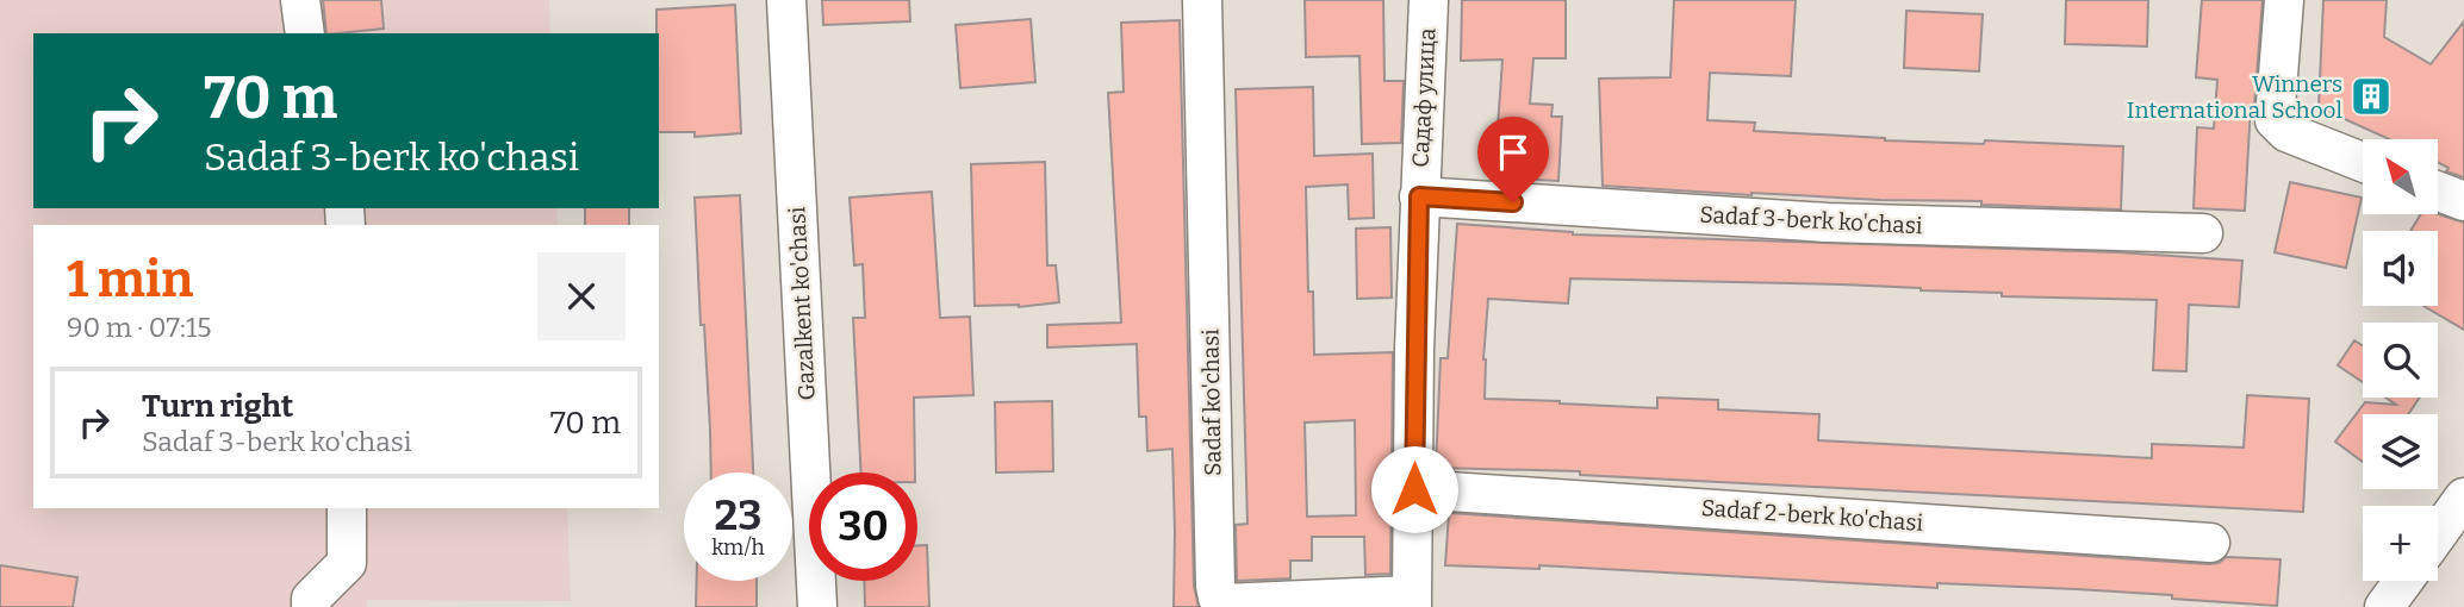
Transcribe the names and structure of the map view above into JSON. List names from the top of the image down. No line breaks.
{"streets":{"street":["Садаф улица","Sadaf 3-berk ko'chasi","Gazalkent ko'chasi","Sadaf ko'chasi","Sadaf 2-berk ko'chasi"]},"crossings":[["Садаф улица","Sadaf 3-berk ko'chasi"],["Садаф улица","Sadaf ko'chasi"],["Садаф улица","Sadaf 2-berk ko'chasi"]],"places":{"building":["Winners International School"]},"north":"top left","page":{"turn":["70 m","Sadaf 3-berk ko'chasi"],"map_buttons":"+","heading":["1 min","90 m · 07:15"],"list":[{"name":"Turn right","note":"Sadaf 3-berk ko'chasi","value":"70 m"}],"speed":"23 km/h","limit":"30"}}
